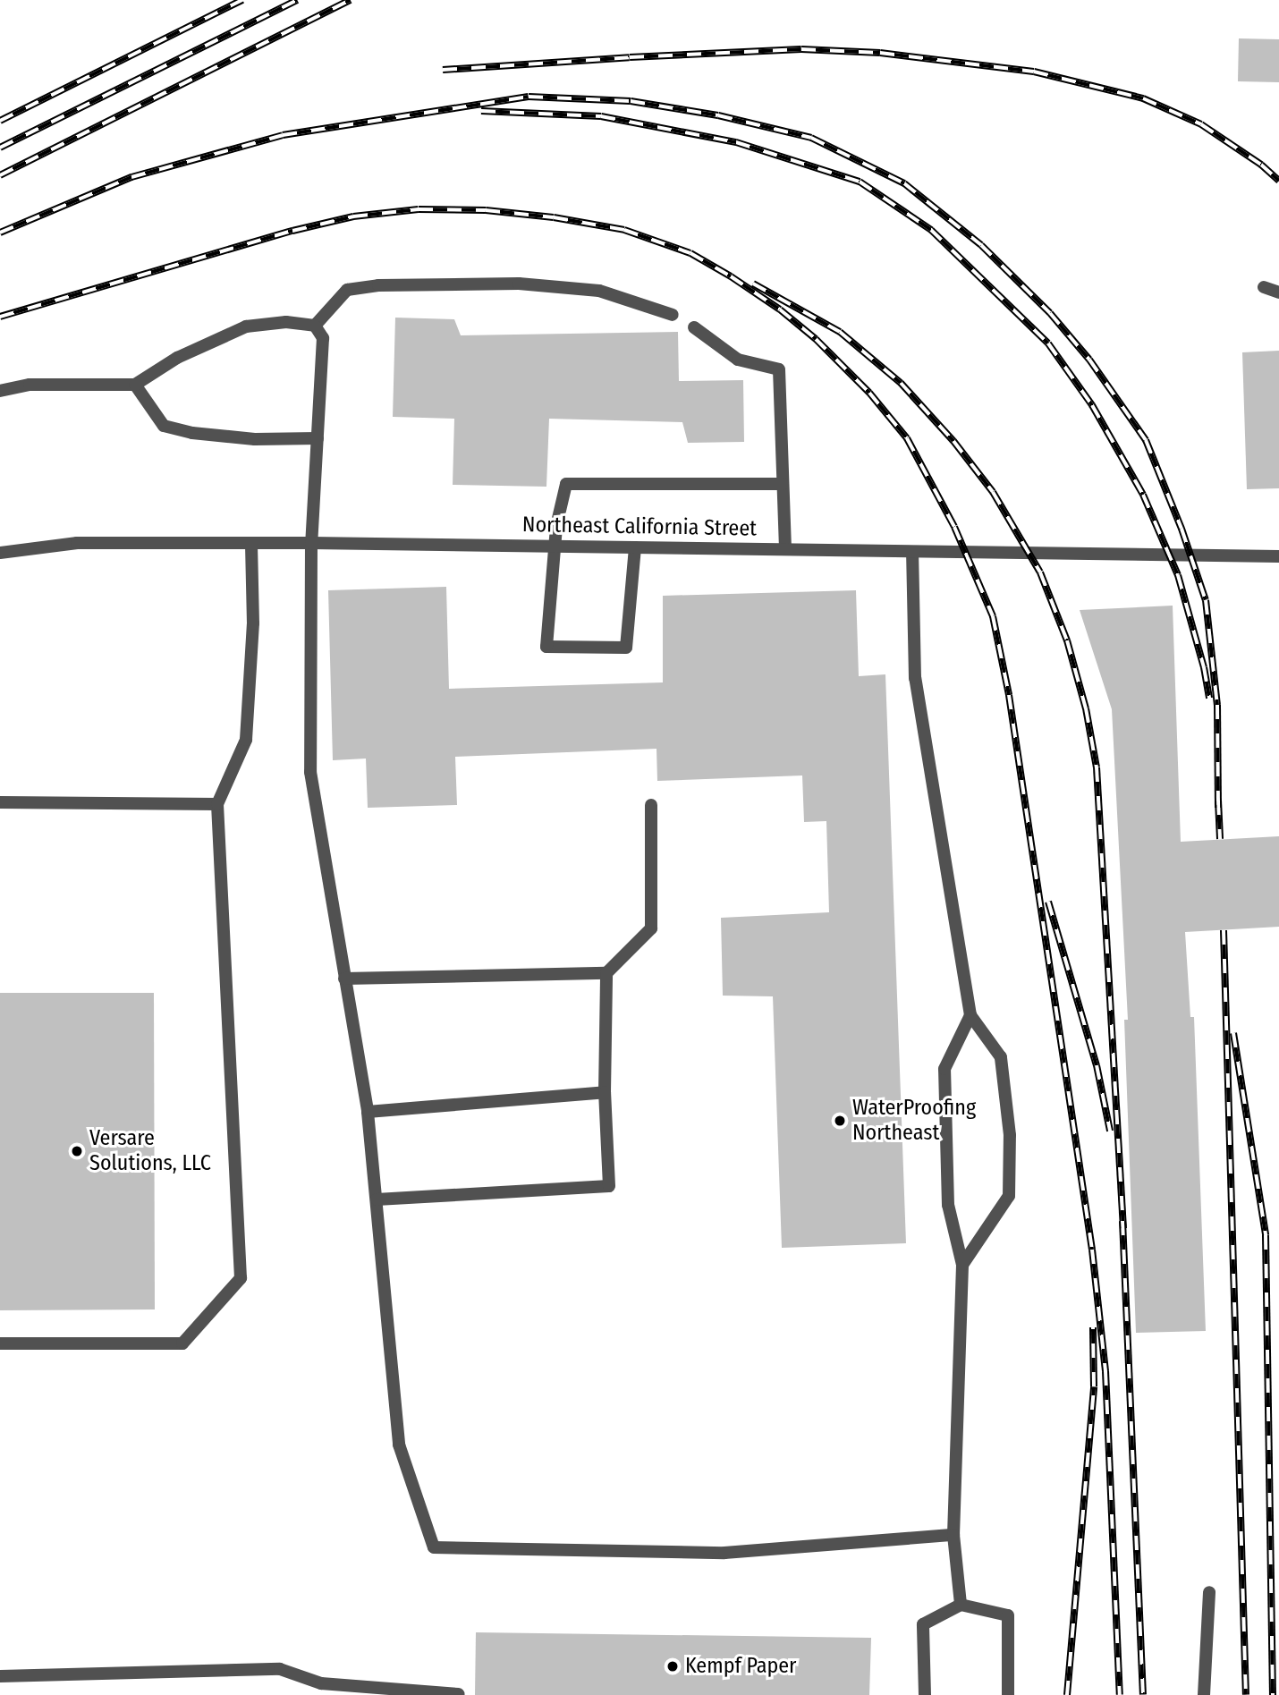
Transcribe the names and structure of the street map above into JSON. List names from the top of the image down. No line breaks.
{"streets":{"street":["Northeast California Street"]},"places":["WaterProofing Northeast","Versare Solutions, LLC","Kempf Paper"]}
